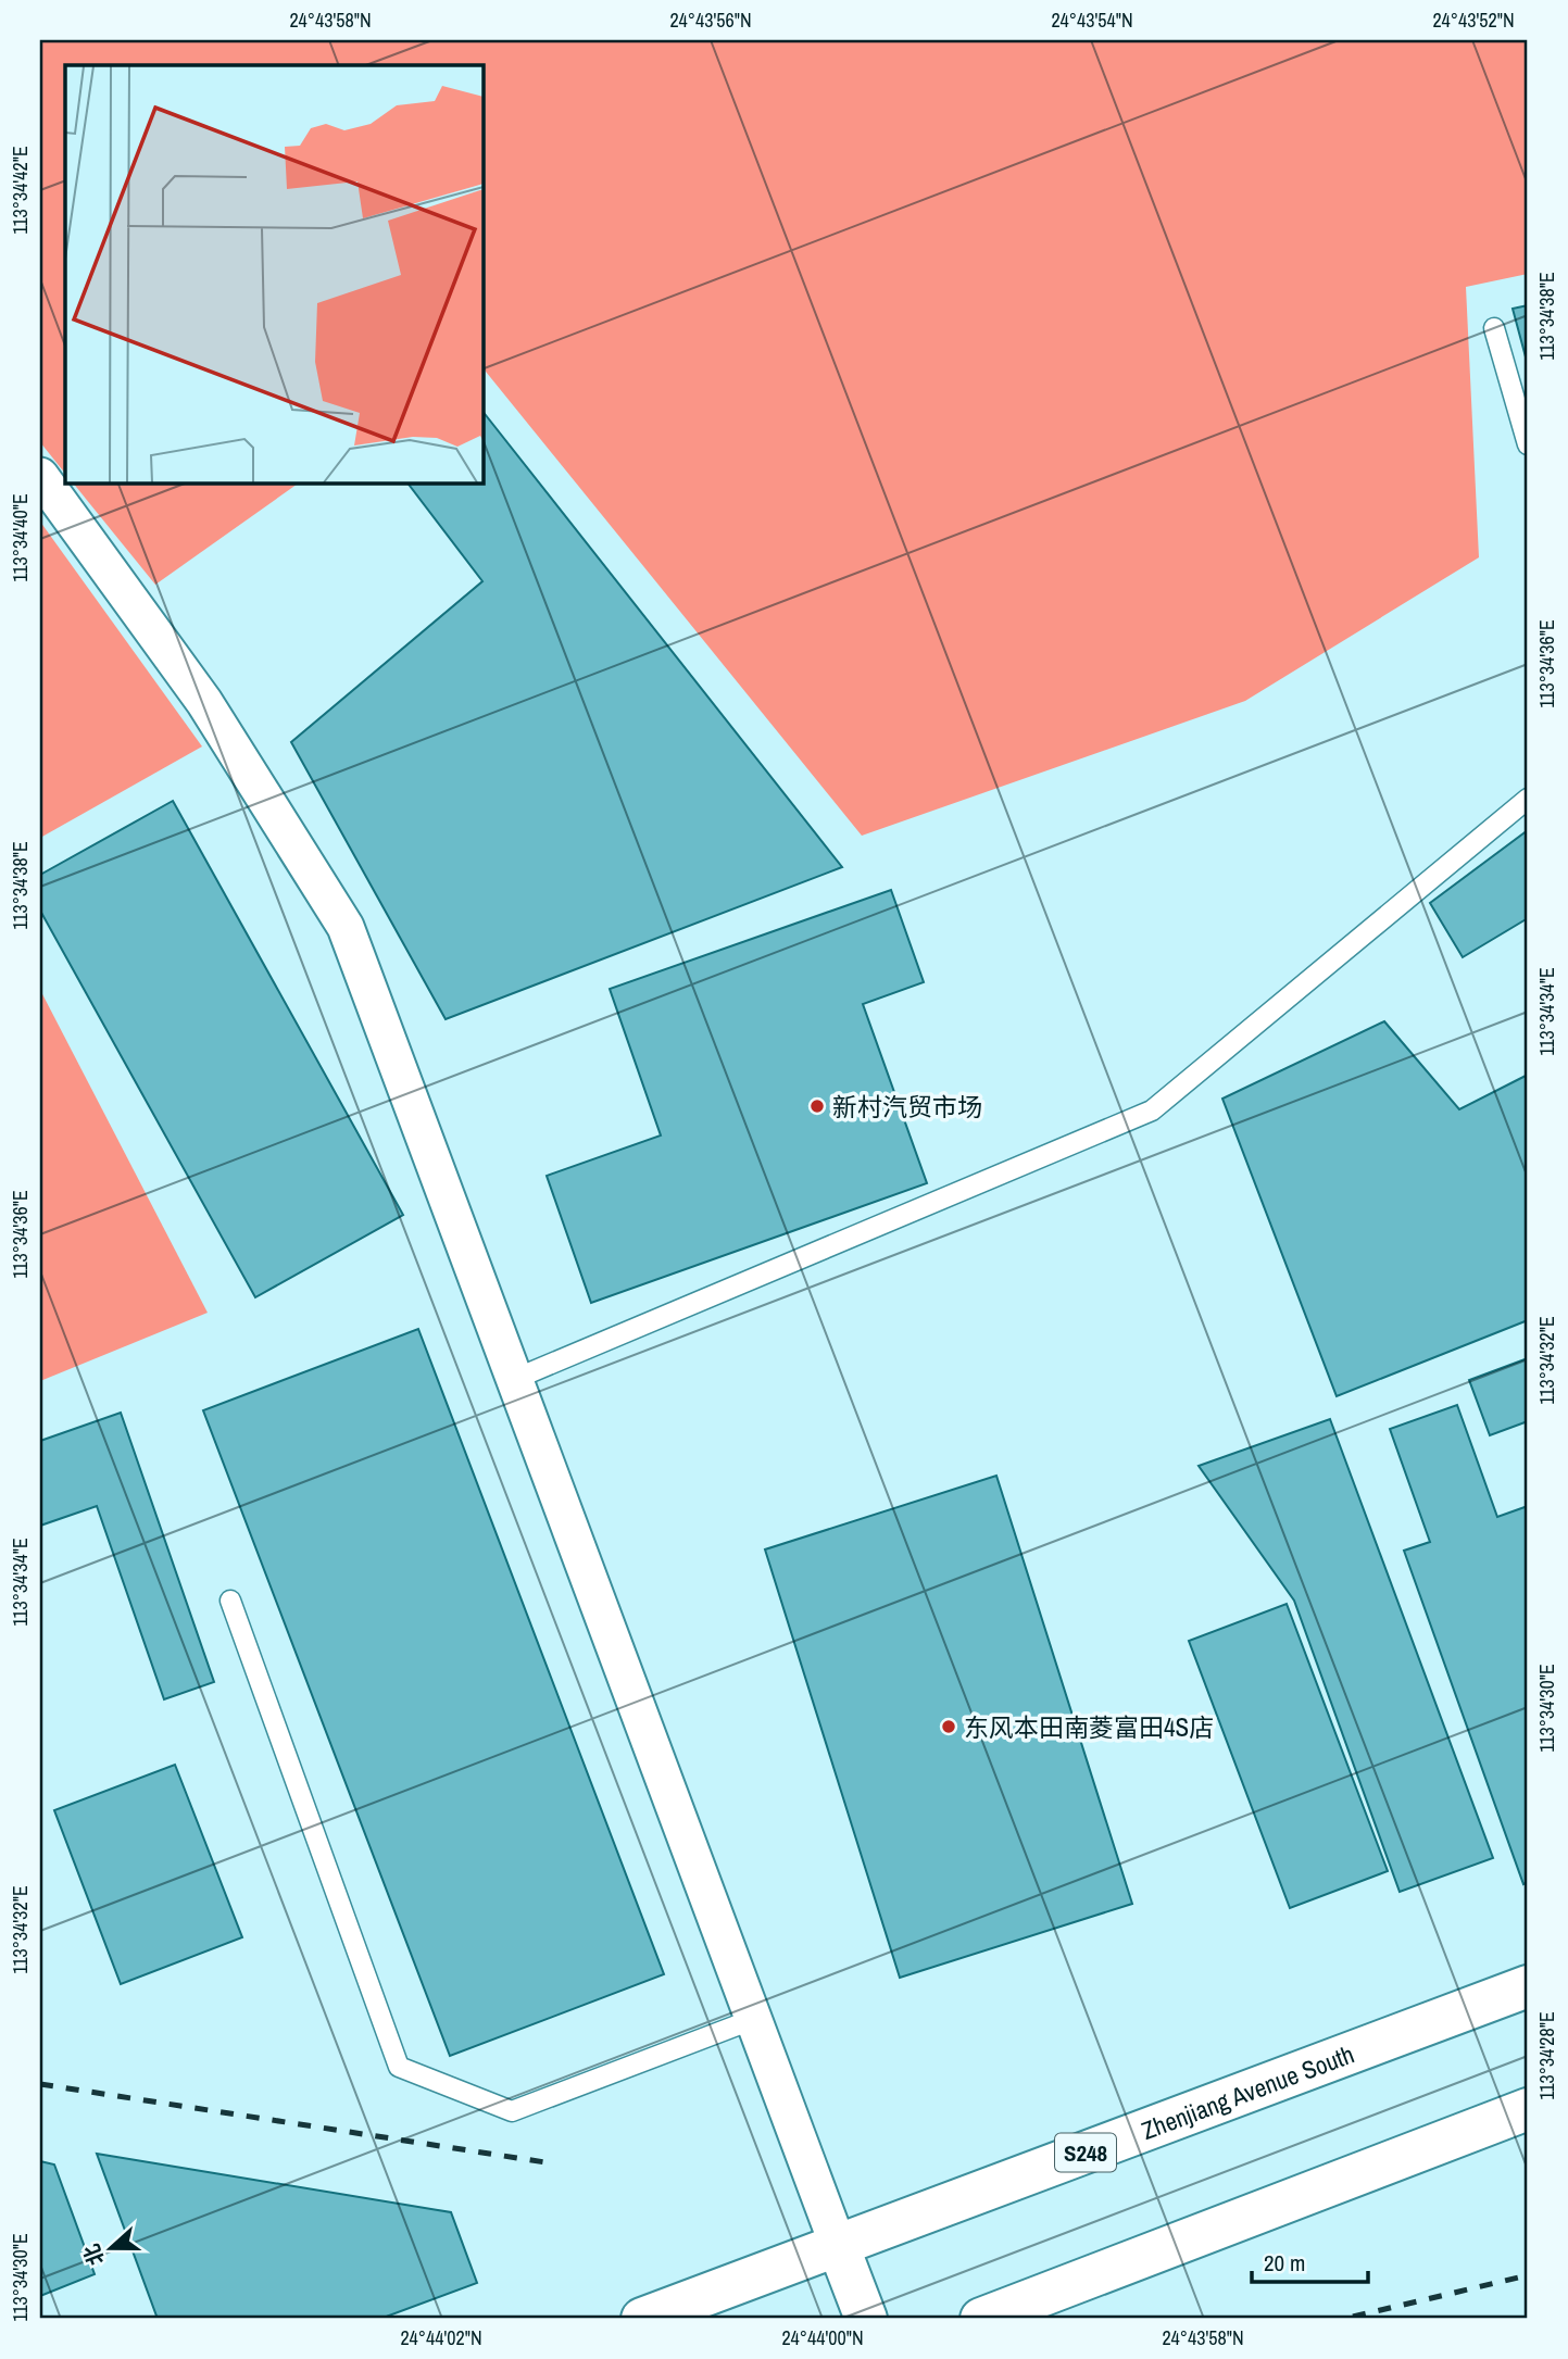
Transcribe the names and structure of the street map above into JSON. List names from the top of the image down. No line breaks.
{"streets":{"main road":["Zhenjiang Avenue South","S248"]},"places":["新村汽贸市场","东风本田南菱富田4S店"],"scale_bar":"20 m","north":"left","coordinates":["24°43'58\"N","24°43'56\"N","24°43'54\"N","24°43'52\"N","113°34'42\"E","113°34'38\"E","113°34'40\"E","113°34'36\"E","113°34'34\"E","113°34'32\"E","113°34'30\"E","113°34'28\"E","24°44'02\"N","24°44'00\"N"]}
